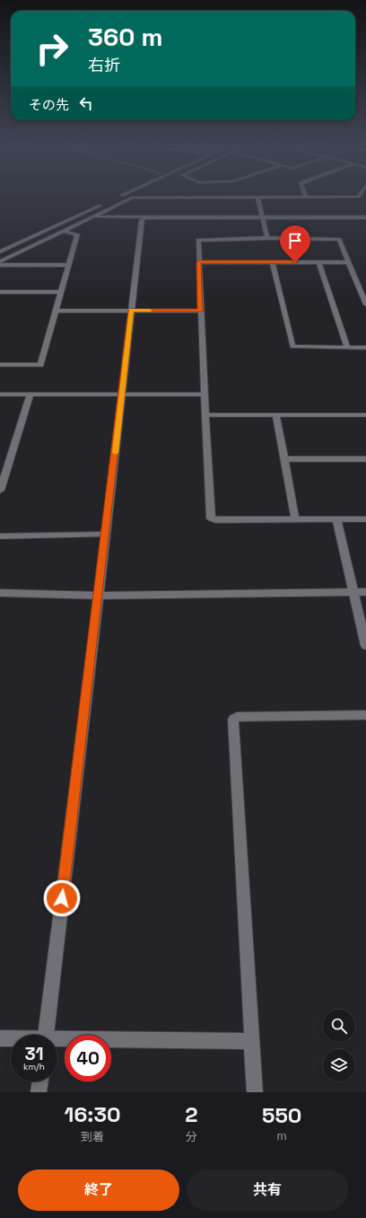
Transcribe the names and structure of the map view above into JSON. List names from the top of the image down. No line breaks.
{"page":{"turn":["360 m","右折"],"then":"その先","speed":"31 km/h","limit":"40","eta":["16:30","到着","2","分","550","m"],"buttons":["終了","共有"]}}
